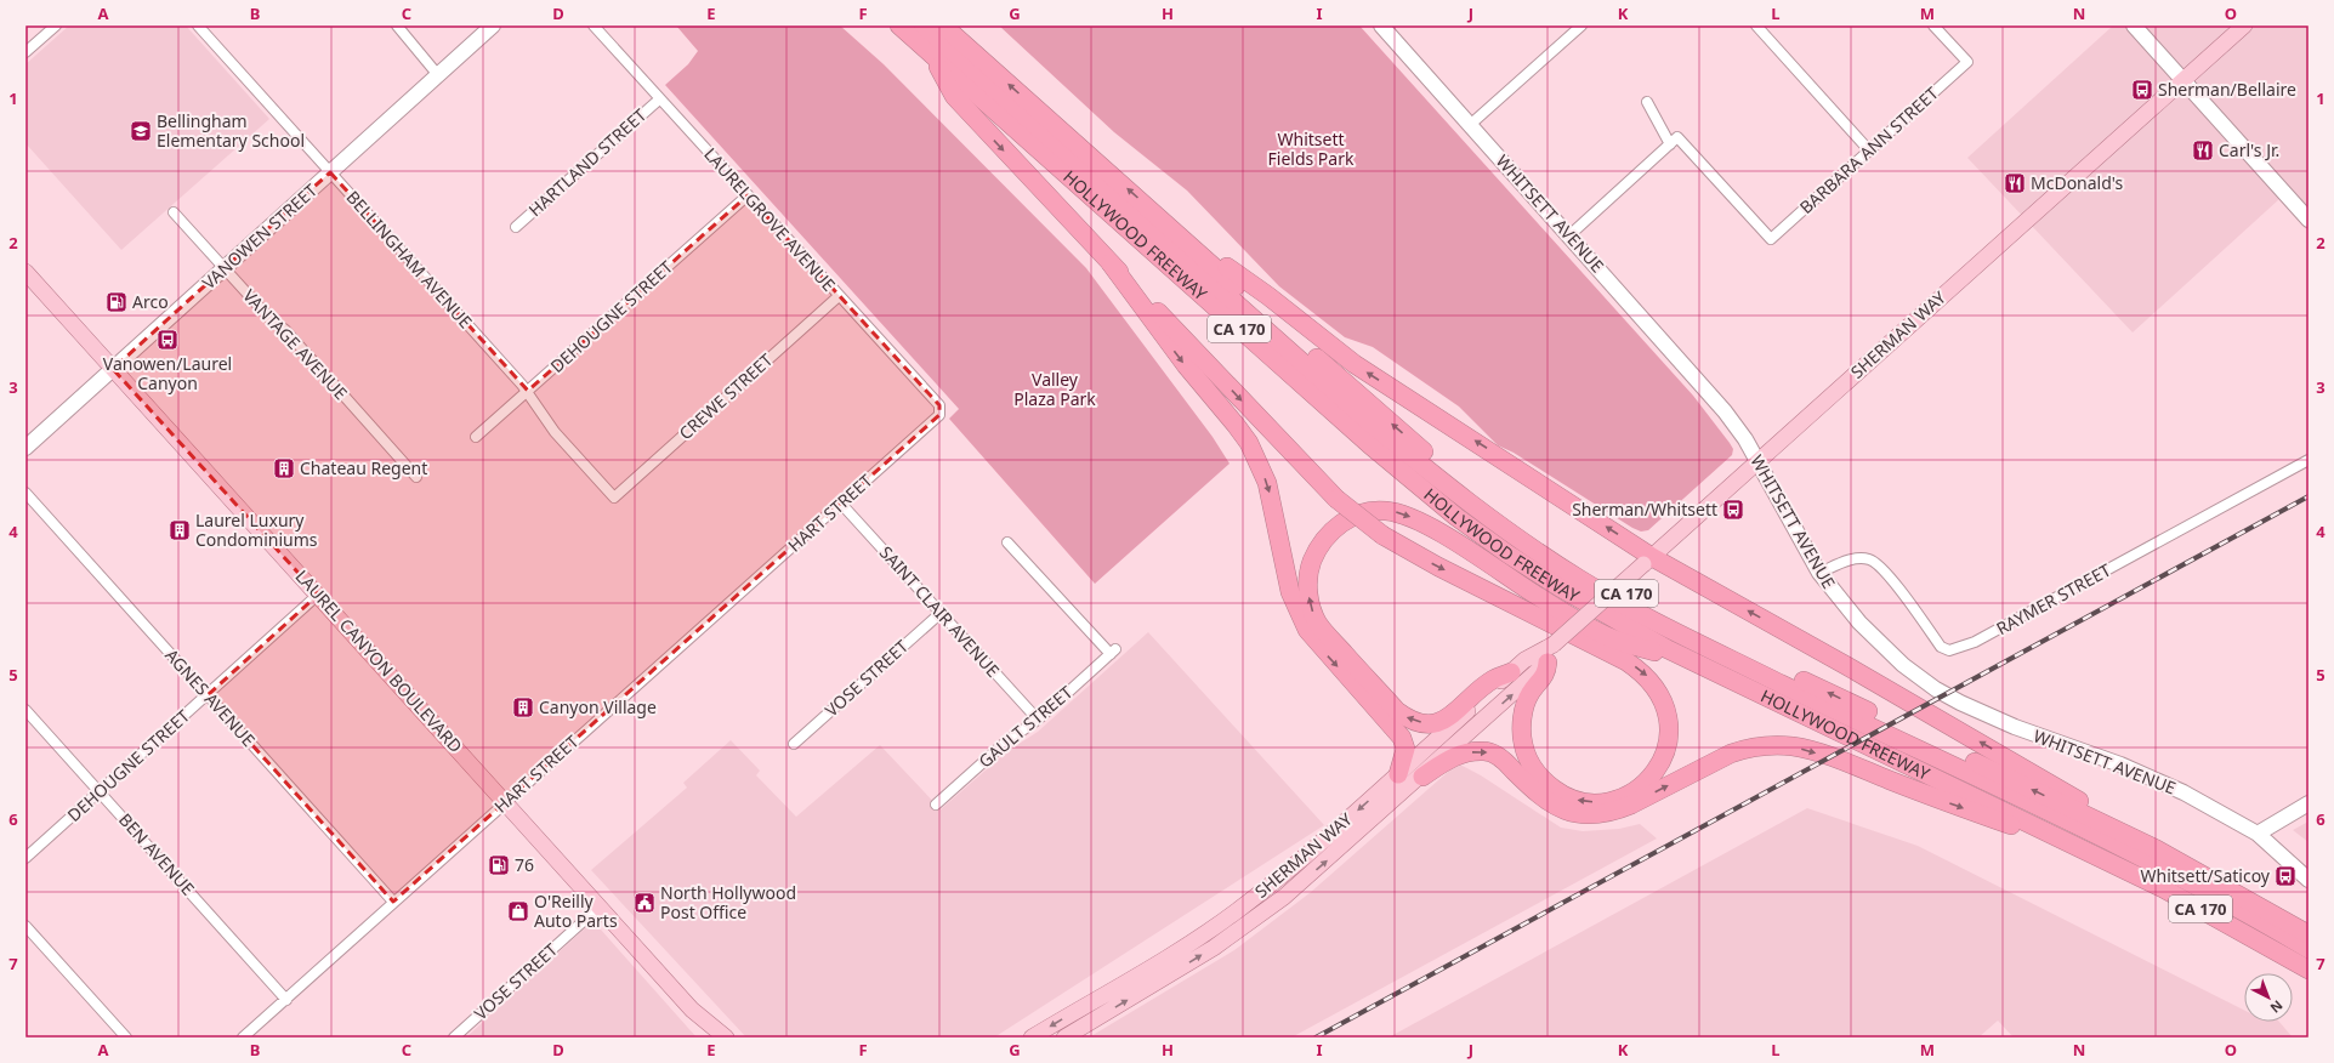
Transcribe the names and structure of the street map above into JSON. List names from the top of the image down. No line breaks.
{"streets":{"highway":["HOLLYWOOD FREEWAY","CA 170"],"main road":["WHITSETT AVENUE","VANOWEN STREET","SHERMAN WAY","LAUREL CANYON BOULEVARD"],"street":["BARBARA ANN STREET","HARTLAND STREET","LAURELGROVE AVENUE","BELLINGHAM AVENUE","DEHOUGNE STREET","VANTAGE AVENUE","CREWE STREET","HART STREET","RAYMER STREET","SAINT CLAIR AVENUE","VOSE STREET","AGNES AVENUE","GAULT STREET","BEN AVENUE"]},"crossings":[["HARTLAND STREET","LAURELGROVE AVENUE"],["WHITSETT AVENUE","SHERMAN WAY"],["WHITSETT AVENUE","RAYMER STREET"],["LAURELGROVE AVENUE","DEHOUGNE STREET"],["LAURELGROVE AVENUE","CREWE STREET"],["LAURELGROVE AVENUE","HART STREET"],["VANOWEN STREET","BELLINGHAM AVENUE"],["VANOWEN STREET","VANTAGE AVENUE"],["VANOWEN STREET","LAUREL CANYON BOULEVARD"],["BELLINGHAM AVENUE","DEHOUGNE STREET"],["BELLINGHAM AVENUE","CREWE STREET"],["DEHOUGNE STREET","LAUREL CANYON BOULEVARD"],["DEHOUGNE STREET","AGNES AVENUE"],["DEHOUGNE STREET","BEN AVENUE"],["HART STREET","SAINT CLAIR AVENUE"],["HART STREET","LAUREL CANYON BOULEVARD"],["HART STREET","AGNES AVENUE"],["HART STREET","BEN AVENUE"],["SAINT CLAIR AVENUE","VOSE STREET"],["SAINT CLAIR AVENUE","GAULT STREET"],["LAUREL CANYON BOULEVARD","VOSE STREET"]],"parks":["Whitsett Fields Park","Valley Plaza Park"],"places":{"bus stop":["Sherman/Bellaire","Vanowen/Laurel Canyon","Sherman/Whitsett","Whitsett/Saticoy"],"school or university":["Bellingham Elementary School"],"restaurant":["Carl's Jr.","McDonald's"],"fuel station":["Arco","76"],"building":["Chateau Regent","Laurel Luxury Condominiums","Canyon Village"],"public building":["North Hollywood Post Office"],"shop":["O'Reilly Auto Parts"]},"north":"bottom right","grid":{"columns":["A","B","C","D","E","F","G","H","I","J","K","L","M","N","O"],"rows":["1","2","3","4","5","6","7"]}}
